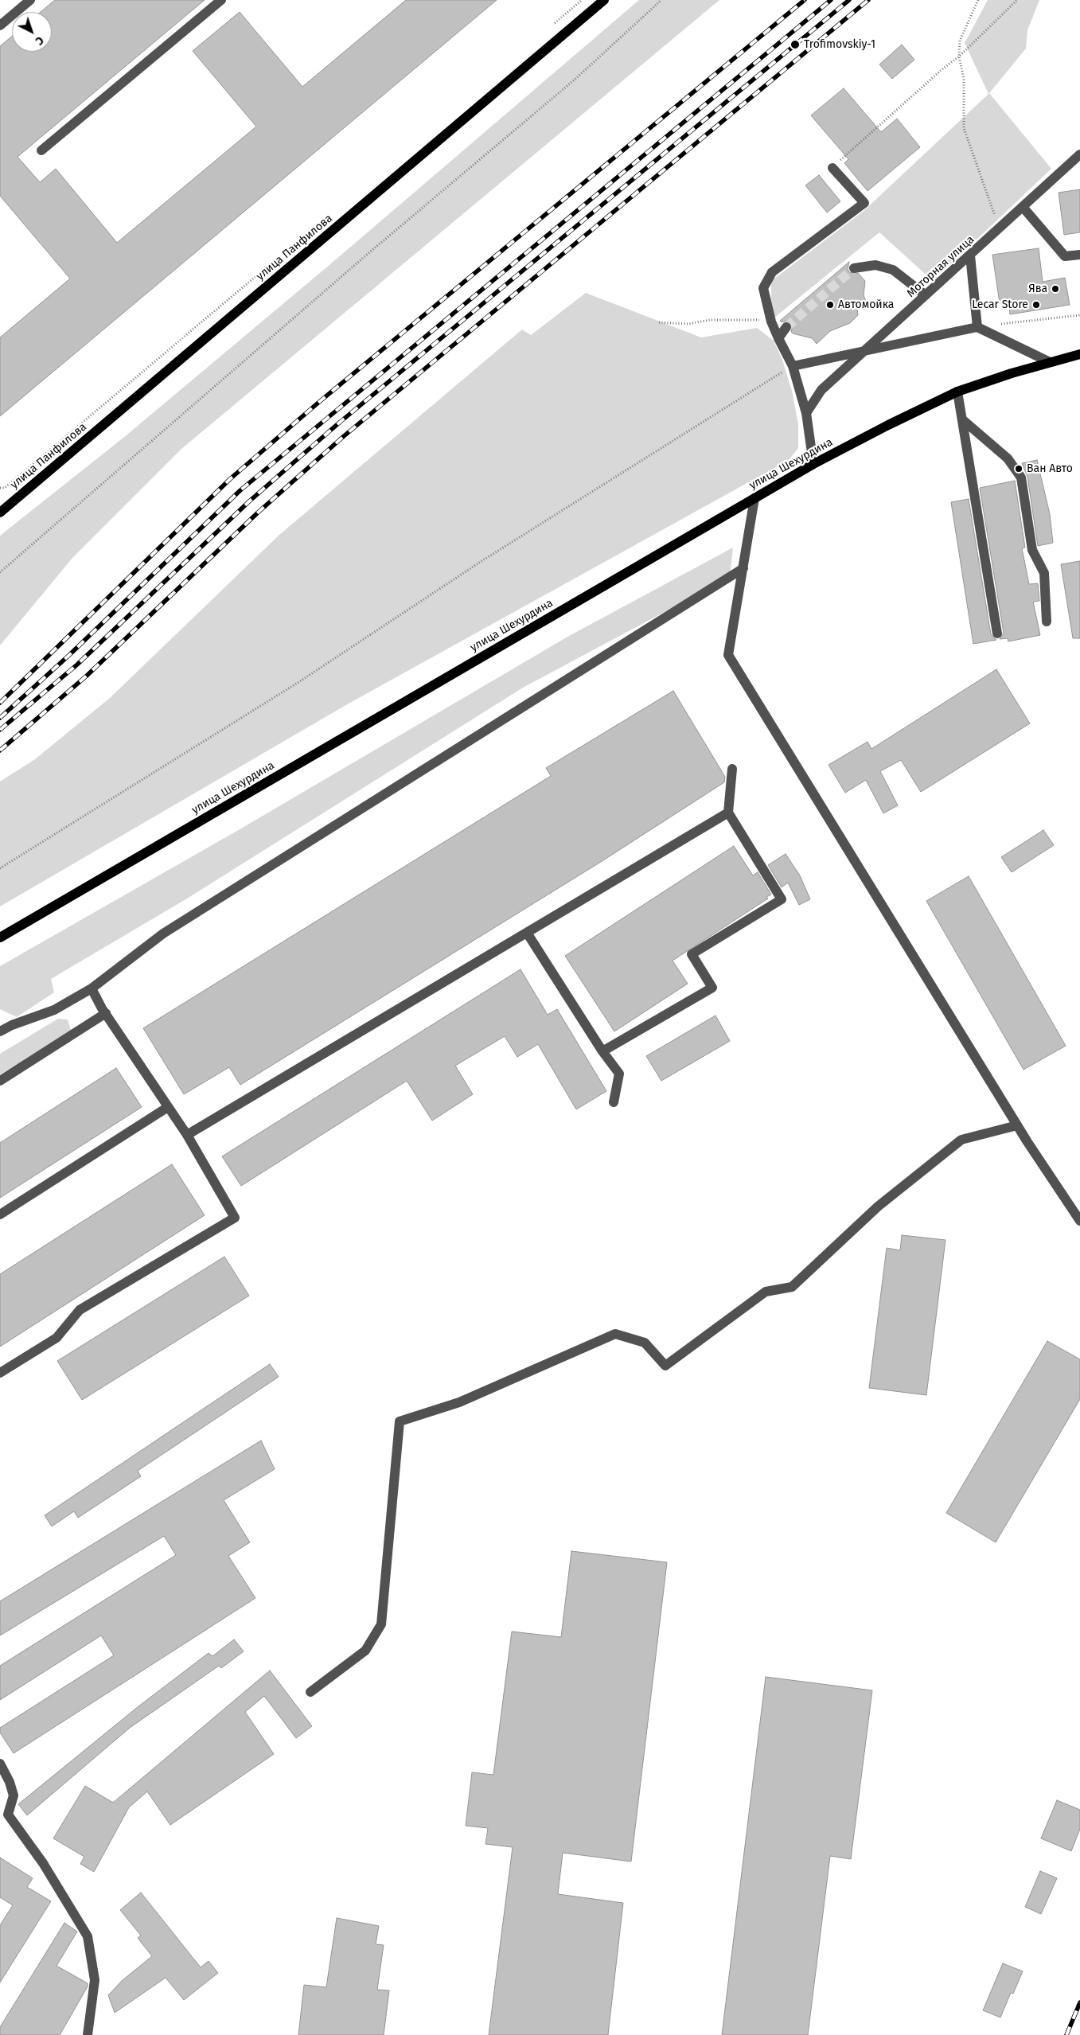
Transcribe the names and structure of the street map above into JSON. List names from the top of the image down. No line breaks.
{"streets":{"main road":["улица Панфилова","улица Шехурдина"],"street":["Моторная улица"]},"places":["Trofimovskiy-1","Ява","Автомойка","Lecar Store","Ван Авто"],"north":"bottom right"}
